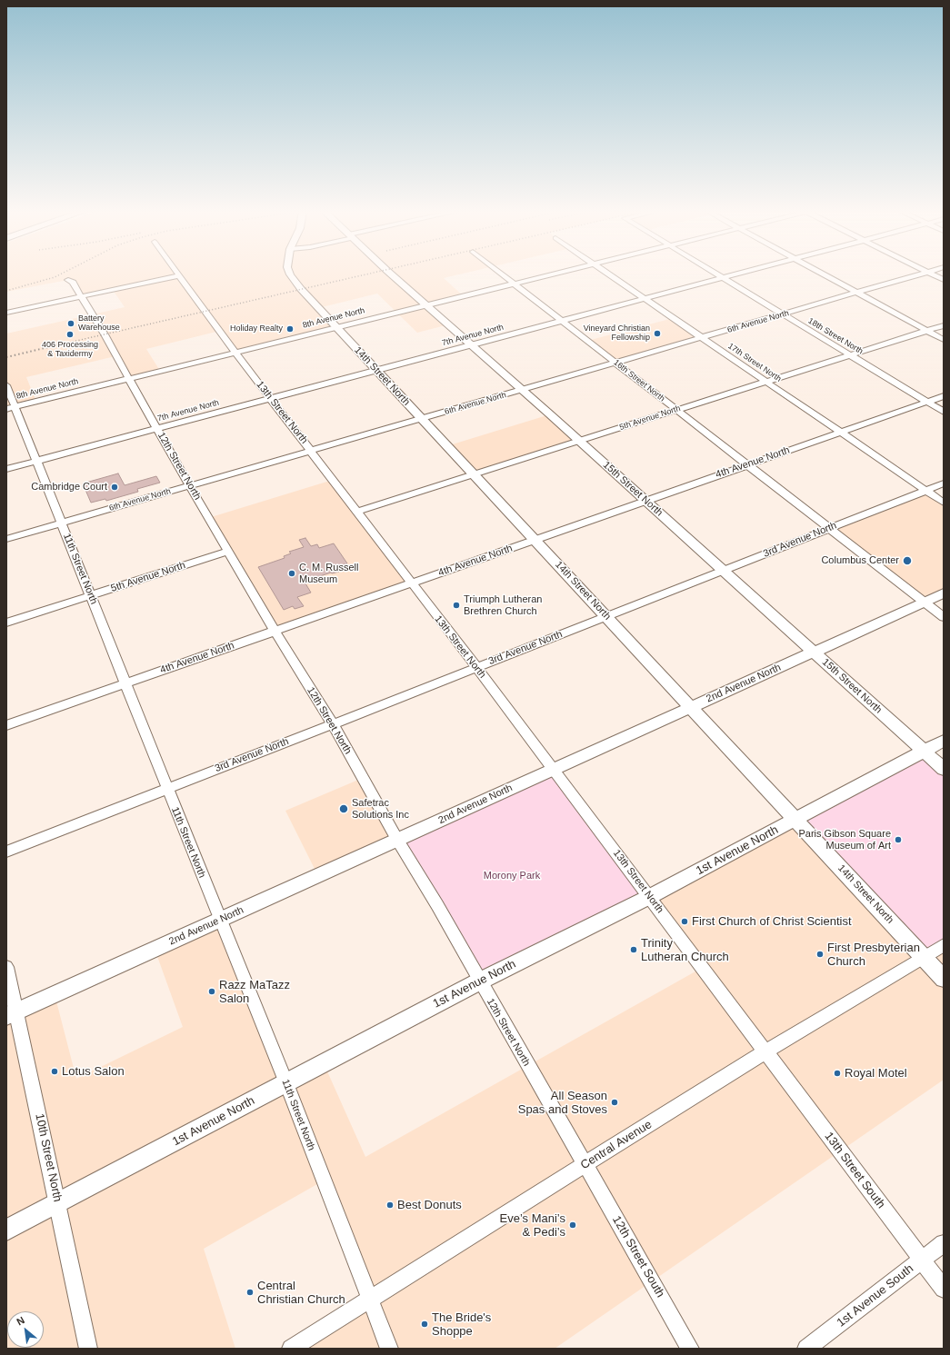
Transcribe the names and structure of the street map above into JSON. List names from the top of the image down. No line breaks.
{"streets":{"main road":["14th Street North","15th Street North","2nd Avenue North","1st Avenue North"],"street":["8th Avenue North","6th Avenue North","7th Avenue North","18th Street North","17th Street North","16th Street North","13th Street North","5th Avenue North","4th Avenue North","12th Street North","3rd Avenue North","11th Street North","Central Avenue","10th Street North","13th Street South","12th Street South","1st Avenue South"]},"crossings":[["8th Avenue North","14th Street North"],["8th Avenue North","16th Street North"],["8th Avenue North","13th Street North"],["8th Avenue North","12th Street North"],["8th Avenue North","15th Street North"],["8th Avenue North","11th Street North"],["6th Avenue North","18th Street North"],["6th Avenue North","17th Street North"],["6th Avenue North","14th Street North"],["6th Avenue North","16th Street North"],["6th Avenue North","13th Street North"],["6th Avenue North","12th Street North"],["6th Avenue North","15th Street North"],["6th Avenue North","11th Street North"],["7th Avenue North","18th Street North"],["7th Avenue North","17th Street North"],["7th Avenue North","14th Street North"],["7th Avenue North","16th Street North"],["7th Avenue North","13th Street North"],["7th Avenue North","12th Street North"],["7th Avenue North","15th Street North"],["7th Avenue North","11th Street North"],["18th Street North","5th Avenue North"],["18th Street North","4th Avenue North"],["17th Street North","5th Avenue North"],["17th Street North","4th Avenue North"],["17th Street North","3rd Avenue North"],["14th Street North","5th Avenue North"],["14th Street North","4th Avenue North"],["14th Street North","3rd Avenue North"],["14th Street North","2nd Avenue North"],["14th Street North","1st Avenue North"],["14th Street North","Central Avenue"],["16th Street North","5th Avenue North"],["16th Street North","4th Avenue North"],["16th Street North","3rd Avenue North"],["16th Street North","2nd Avenue North"],["13th Street North","5th Avenue North"],["13th Street North","4th Avenue North"],["13th Street North","3rd Avenue North"],["13th Street North","2nd Avenue North"],["13th Street North","1st Avenue North"],["13th Street North","Central Avenue"],["13th Street North","13th Street South"],["5th Avenue North","12th Street North"],["5th Avenue North","15th Street North"],["5th Avenue North","11th Street North"],["4th Avenue North","12th Street North"],["4th Avenue North","15th Street North"],["4th Avenue North","11th Street North"],["12th Street North","3rd Avenue North"],["12th Street North","2nd Avenue North"],["12th Street North","1st Avenue North"],["12th Street North","Central Avenue"],["12th Street North","12th Street South"],["15th Street North","3rd Avenue North"],["15th Street North","2nd Avenue North"],["15th Street North","1st Avenue North"],["3rd Avenue North","11th Street North"],["11th Street North","2nd Avenue North"],["11th Street North","1st Avenue North"],["11th Street North","Central Avenue"],["2nd Avenue North","10th Street North"],["1st Avenue North","10th Street North"],["Central Avenue","13th Street South"],["Central Avenue","12th Street South"],["13th Street South","1st Avenue South"]],"parks":["Morony Park"],"places":["Battery Warehouse","Holiday Realty","Vineyard Christian Fellowship","406 Processing & Taxidermy","Cambridge Court","Columbus Center","C. M. Russell Museum","Triumph Lutheran Brethren Church","Safetrac Solutions Inc","Paris Gibson Square Museum of Art","First Church of Christ Scientist","Trinity Lutheran Church","First Presbyterian Church","Razz MaTazz Salon","Lotus Salon","Royal Motel","All Season Spas and Stoves","Best Donuts","Eve’s Mani’s & Pedi’s","Central Christian Church","The Bride's Shoppe"],"north":"top left"}
